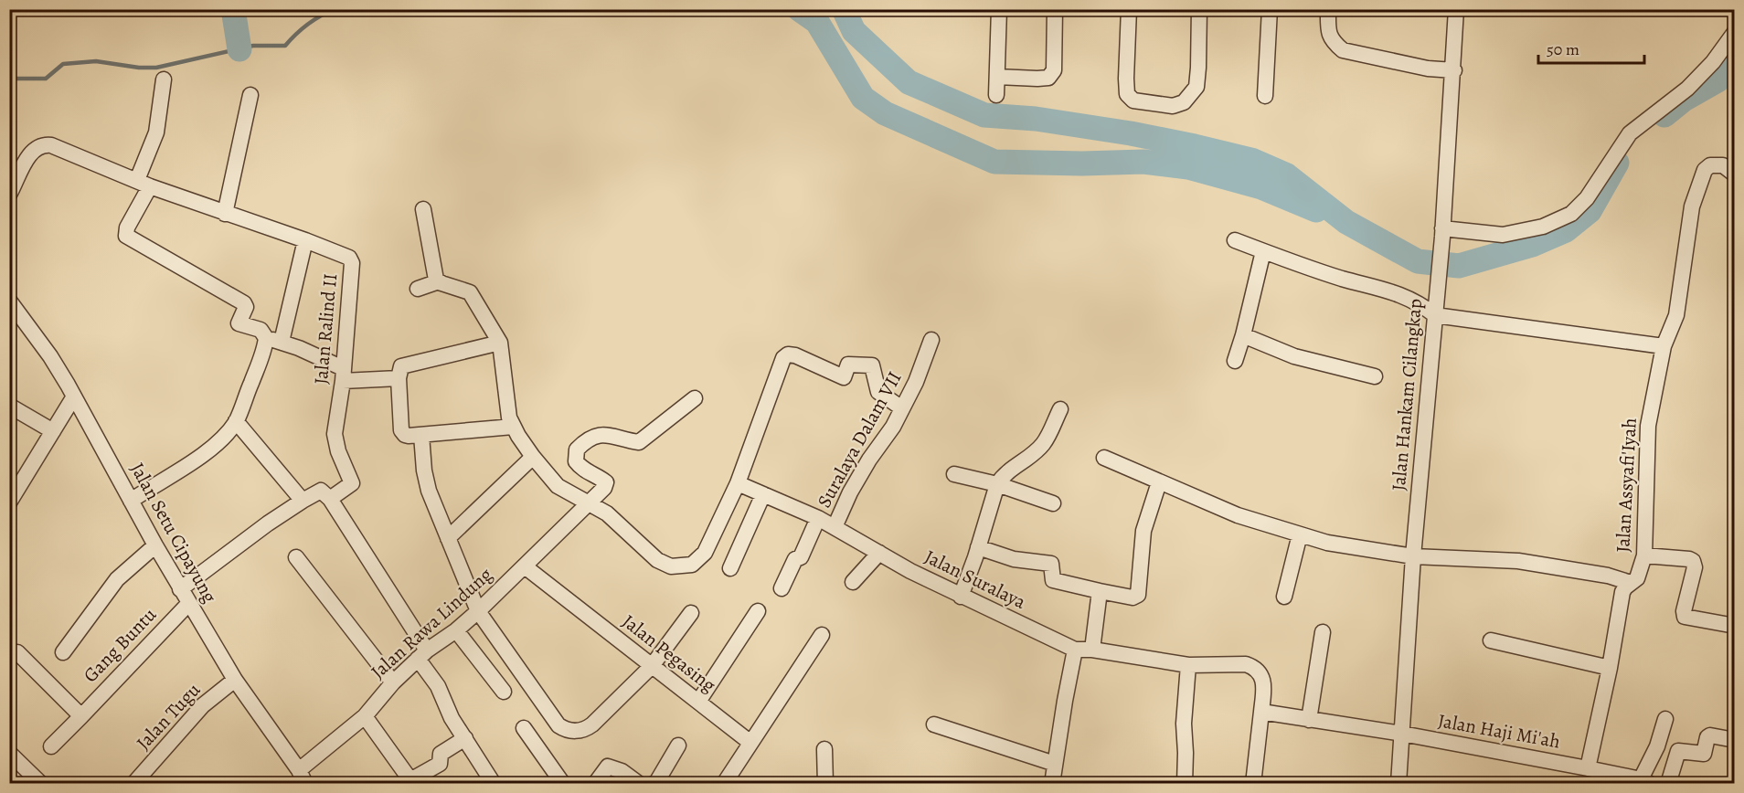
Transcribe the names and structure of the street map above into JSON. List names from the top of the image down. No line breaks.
{"streets":{"street":["Jalan Ralind II","Jalan Hankam Cilangkap","Suralaya Dalam VII","Jalan Assyafi'Iyah","Jalan Setu Cipayung","Jalan Suralaya","Jalan Rawa Lindung","Gang Buntu","Jalan Pegasing","Jalan Tugu","Jalan Haji Mi'ah"]},"crossings":[["Jalan Hankam Cilangkap","Jalan Haji Mi'ah"],["Suralaya Dalam VII","Jalan Suralaya"],["Jalan Assyafi'Iyah","Jalan Haji Mi'ah"],["Jalan Setu Cipayung","Jalan Rawa Lindung"],["Jalan Setu Cipayung","Gang Buntu"],["Jalan Setu Cipayung","Jalan Tugu"],["Jalan Rawa Lindung","Jalan Pegasing"]],"scale_bar":"50 m"}
